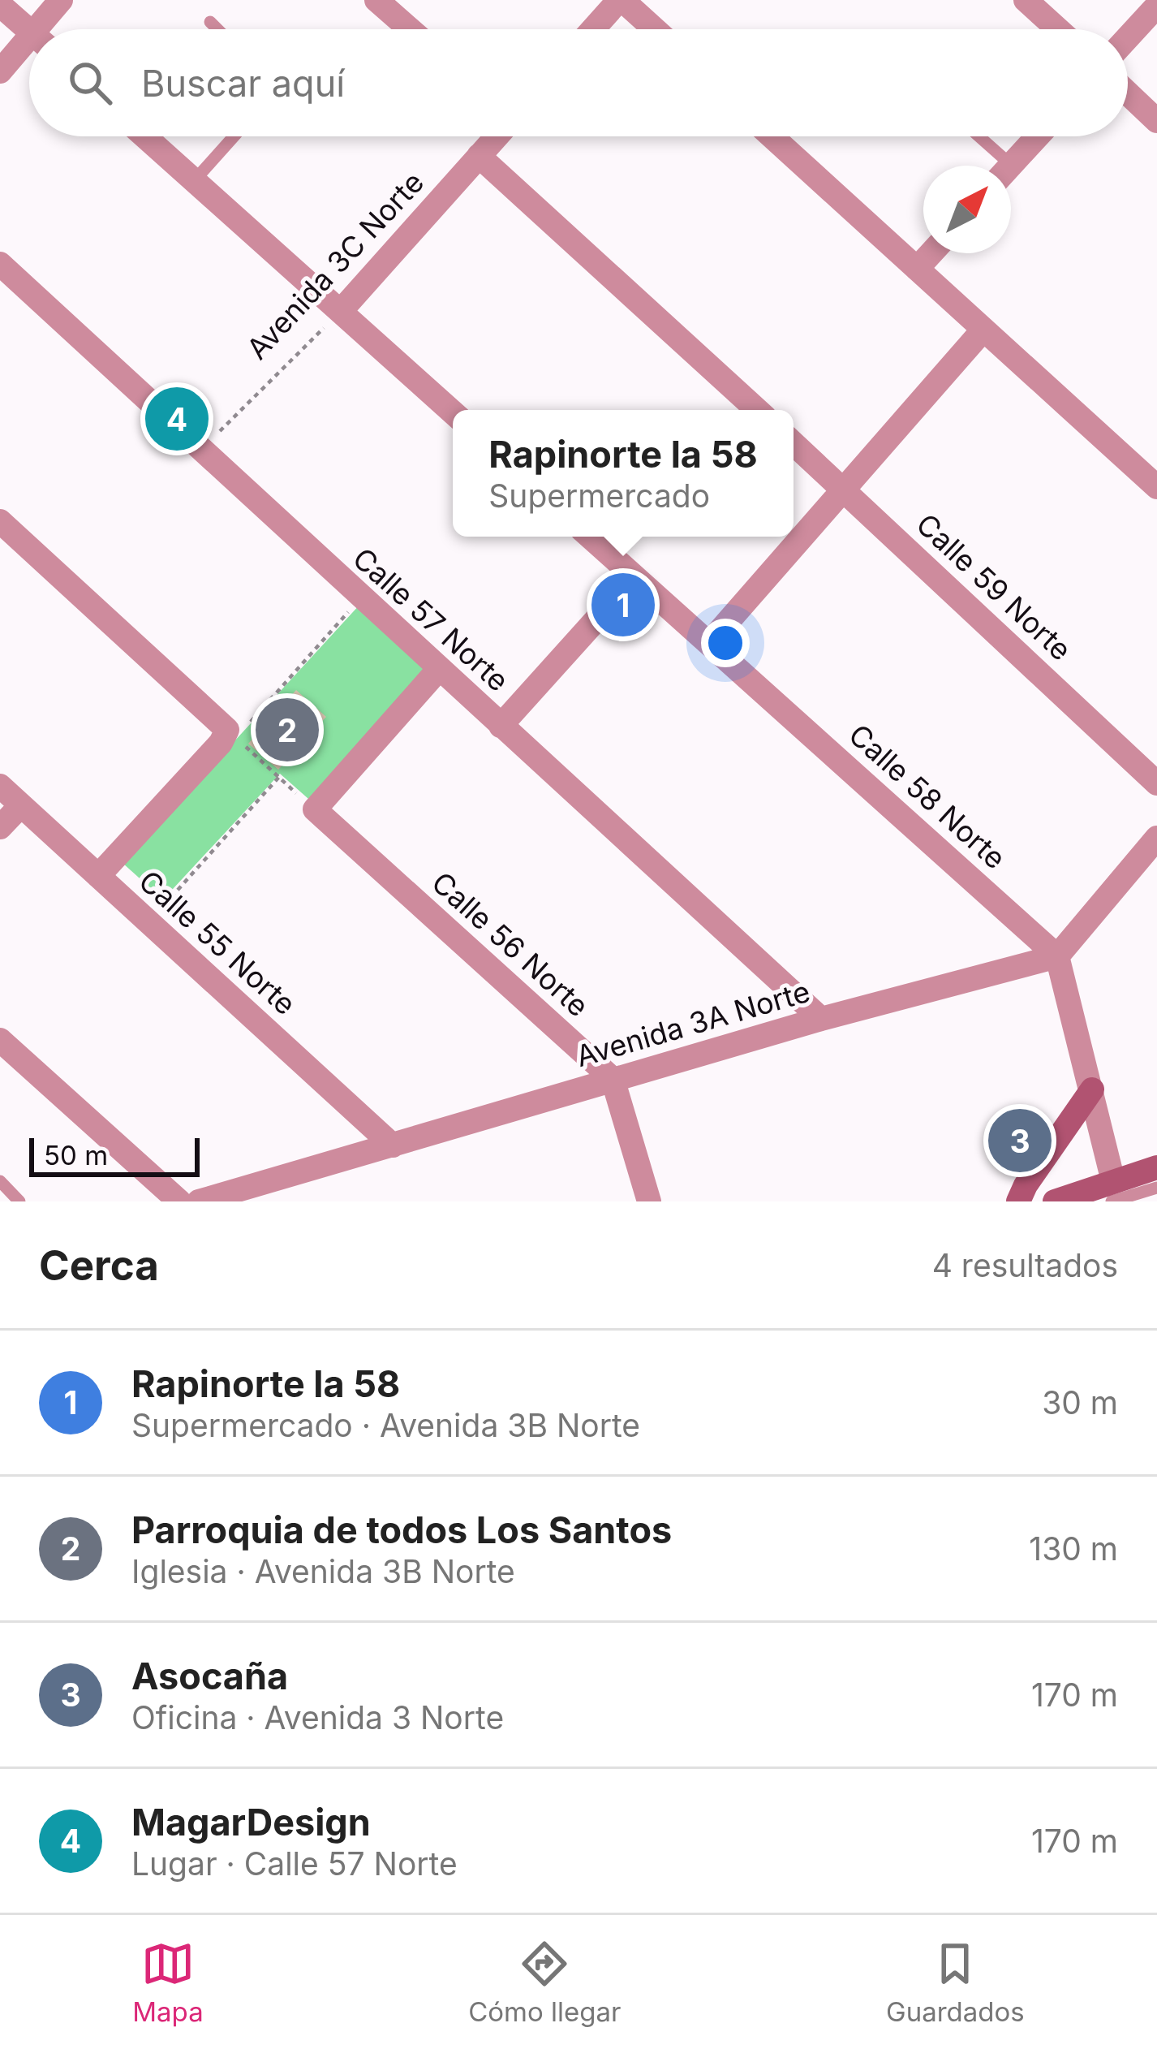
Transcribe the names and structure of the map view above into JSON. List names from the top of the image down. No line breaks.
{"streets":{"street":["Avenida 3C Norte","Calle 59 Norte","Calle 57 Norte","Calle 58 Norte","Calle 55 Norte","Calle 56 Norte","Avenida 3A Norte"]},"crossings":[["Avenida 3C Norte","Calle 57 Norte"],["Calle 57 Norte","Calle 56 Norte"],["Calle 57 Norte","Avenida 3A Norte"],["Calle 58 Norte","Avenida 3A Norte"],["Calle 55 Norte","Avenida 3A Norte"],["Calle 56 Norte","Avenida 3A Norte"]],"scale_bar":"50 m","north":"top right","page":{"search":"Buscar aquí","pins":["4","1","2","3"],"popup":["Rapinorte la 58","Supermercado"],"scale":"50 m","heading":["Cerca","4 resultados"],"list":[{"mark":"1","name":"Rapinorte la 58","note":"Supermercado · Avenida 3B Norte","value":"30 m"},{"mark":"2","name":"Parroquia de todos Los Santos","note":"Iglesia · Avenida 3B Norte","value":"130 m"},{"mark":"3","name":"Asocaña","note":"Oficina · Avenida 3 Norte","value":"170 m"},{"mark":"4","name":"MagarDesign","note":"Lugar · Calle 57 Norte","value":"170 m"}],"nav":["Mapa","Cómo llegar","Guardados"]}}
